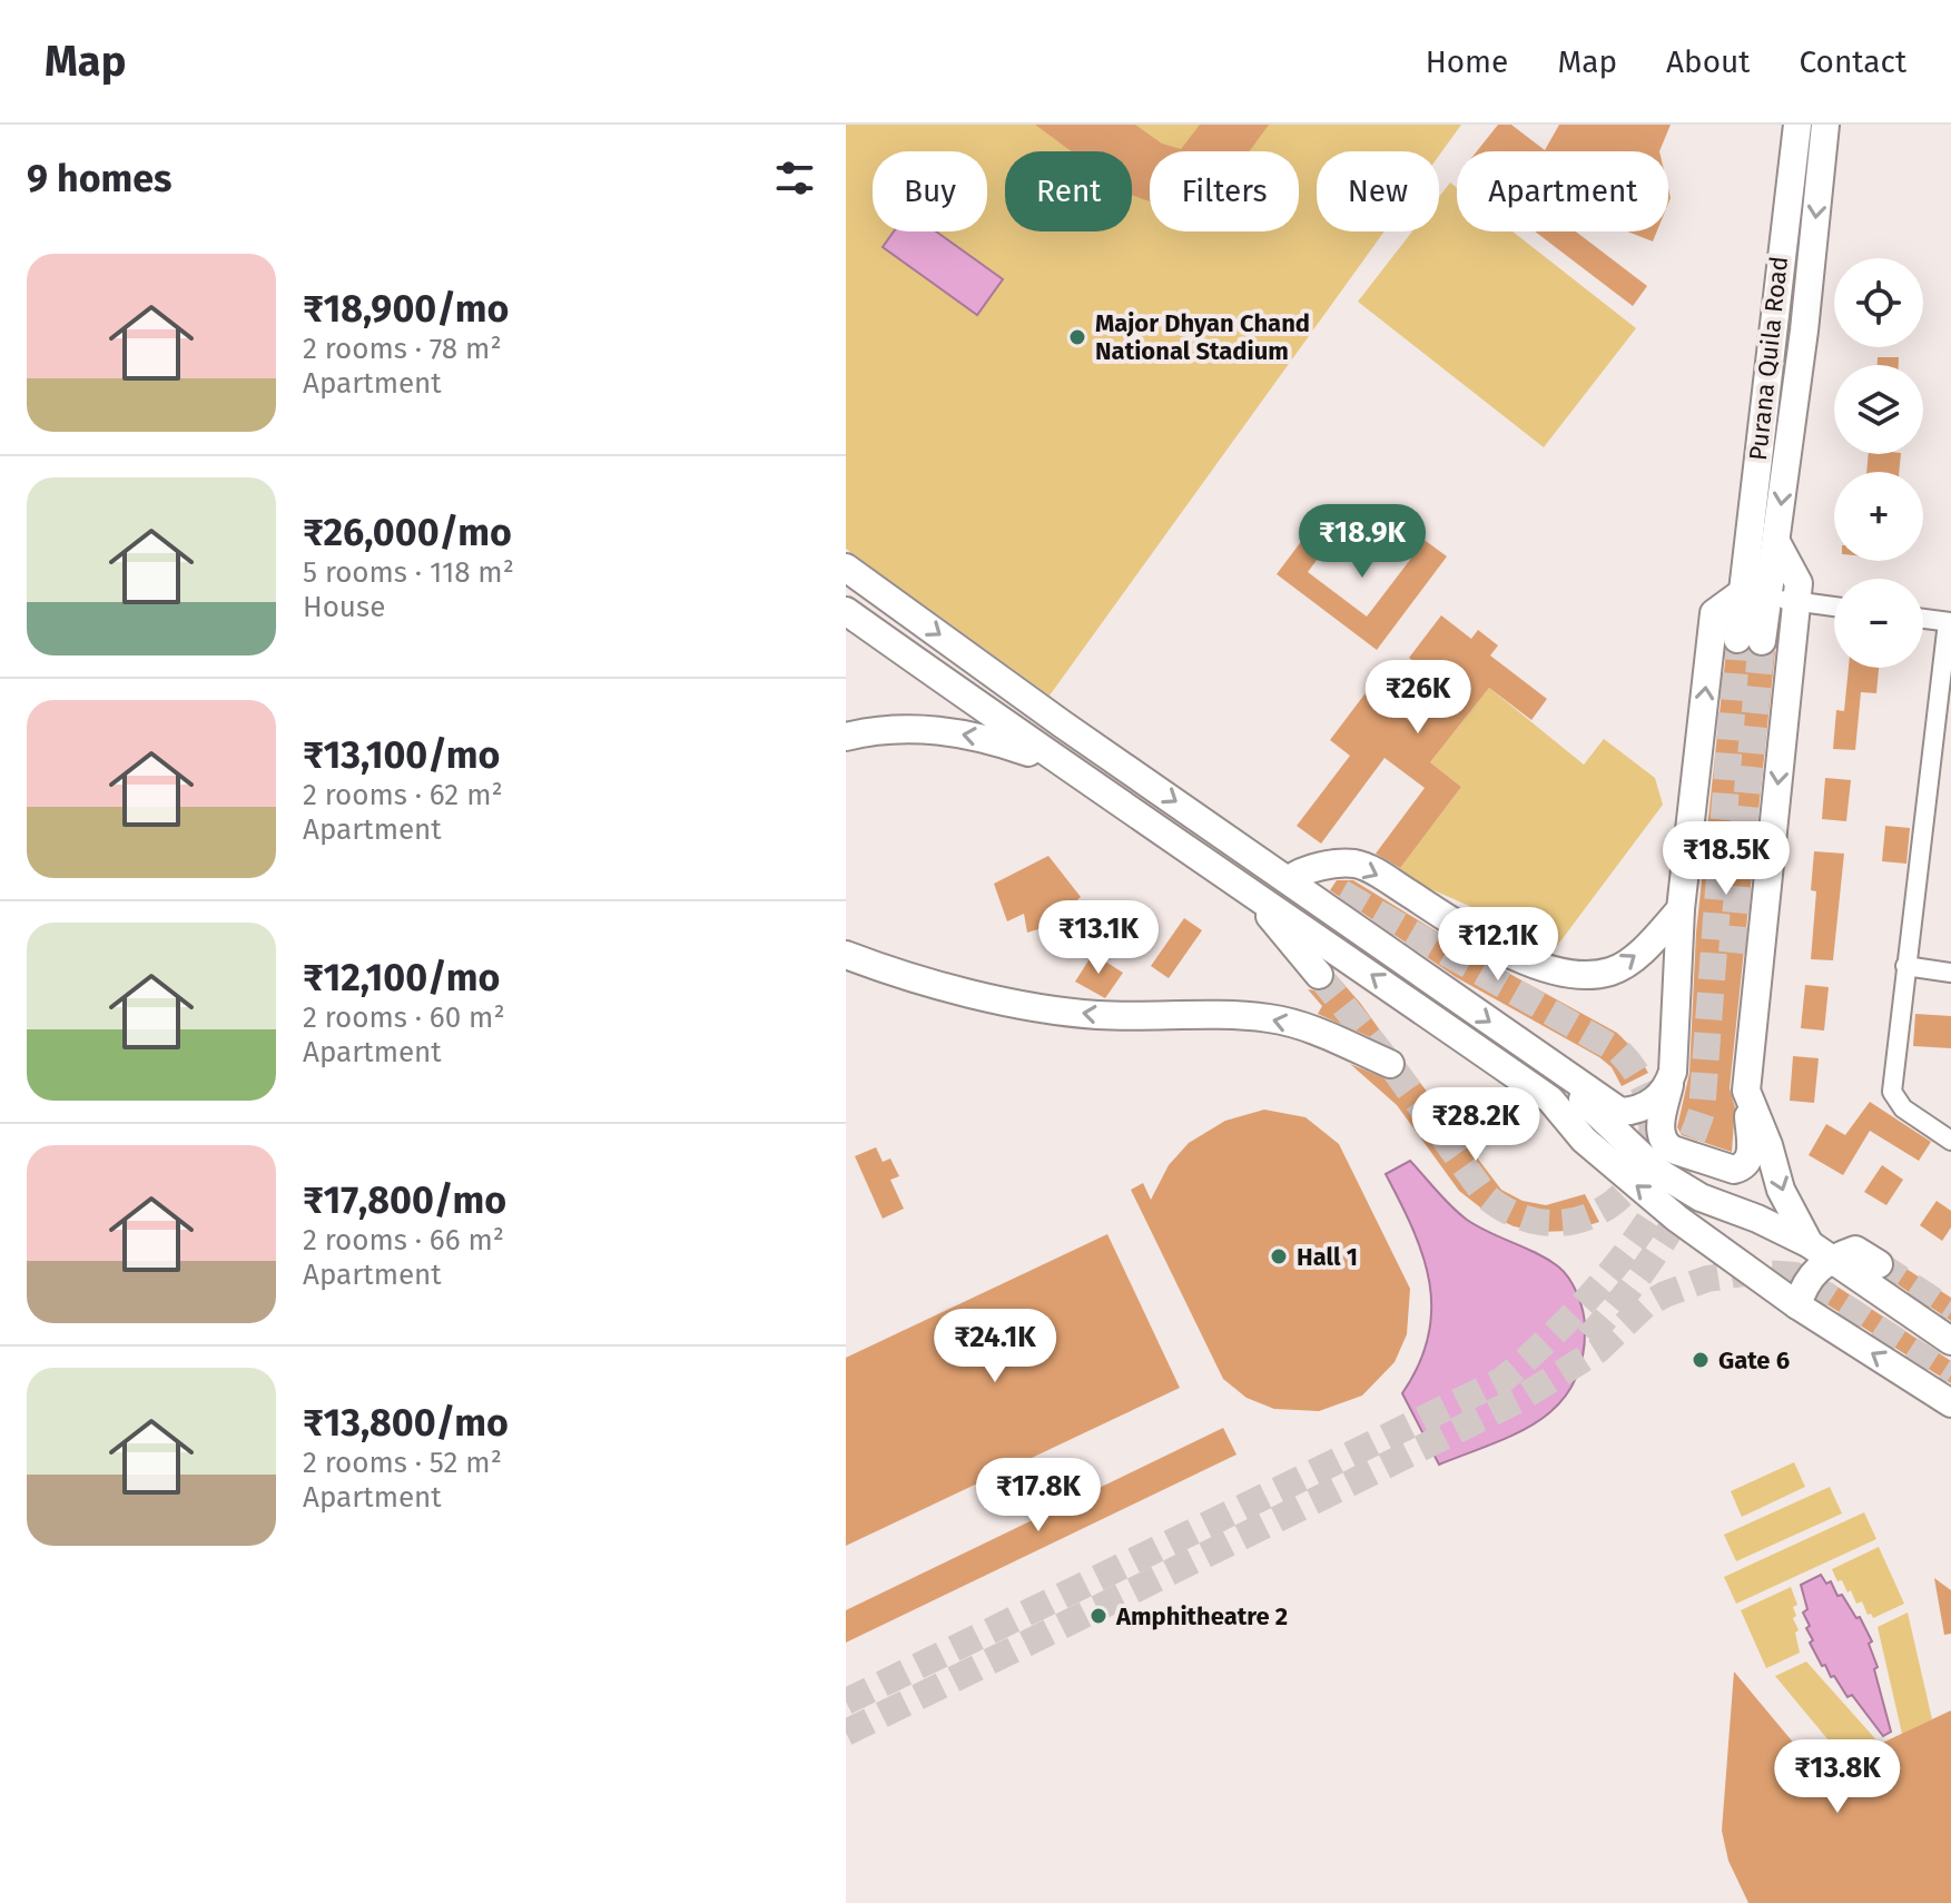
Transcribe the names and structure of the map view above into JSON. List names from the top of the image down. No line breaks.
{"streets":{"main road":["Purana Quila Road"]},"places":["Major Dhyan Chand National Stadium","Hall 1","Gate 6","Amphitheatre 2"],"page":{"header":"Map","nav":["Home","Map","About","Contact"],"heading":"9 homes","chip":["Buy","Rent","Filters","New","Apartment"],"list":[{"name":"₹18,900/mo","note":"2 rooms · 78 m² · Apartment"},{"name":"₹26,000/mo","note":"5 rooms · 118 m² · House"},{"name":"₹13,100/mo","note":"2 rooms · 62 m² · Apartment"},{"name":"₹12,100/mo","note":"2 rooms · 60 m² · Apartment"},{"name":"₹17,800/mo","note":"2 rooms · 66 m² · Apartment"},{"name":"₹13,800/mo","note":"2 rooms · 52 m² · Apartment"}],"map_buttons":["+","−"],"price":["₹18.9K","₹26K","₹18.5K","₹13.1K","₹12.1K","₹28.2K","₹24.1K","₹17.8K","₹13.8K"]}}
